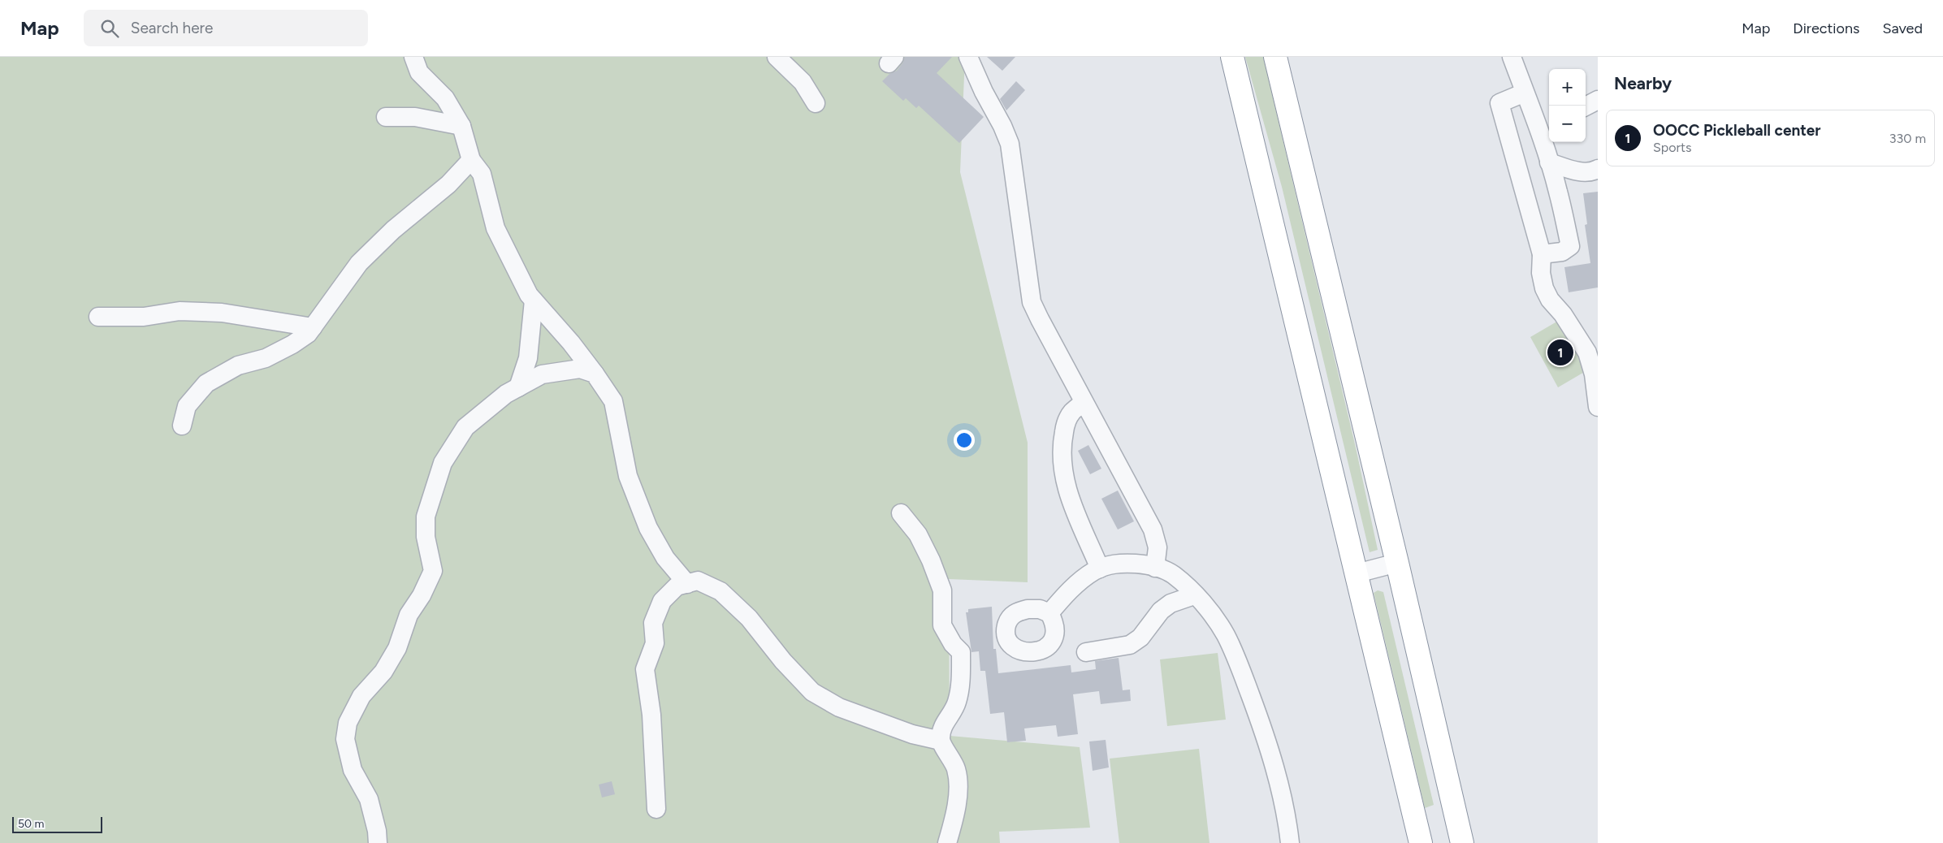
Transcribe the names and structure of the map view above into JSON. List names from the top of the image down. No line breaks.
{"scale_bar":"50 m","page":{"header":"Map","search":"Search here","nav":["Map","Directions","Saved"],"heading":"Nearby","map_buttons":["+","−"],"list":[{"mark":"1","name":"OOCC Pickleball center","note":"Sports","value":"330 m"}],"pins":"1","scale":"50 m"}}
